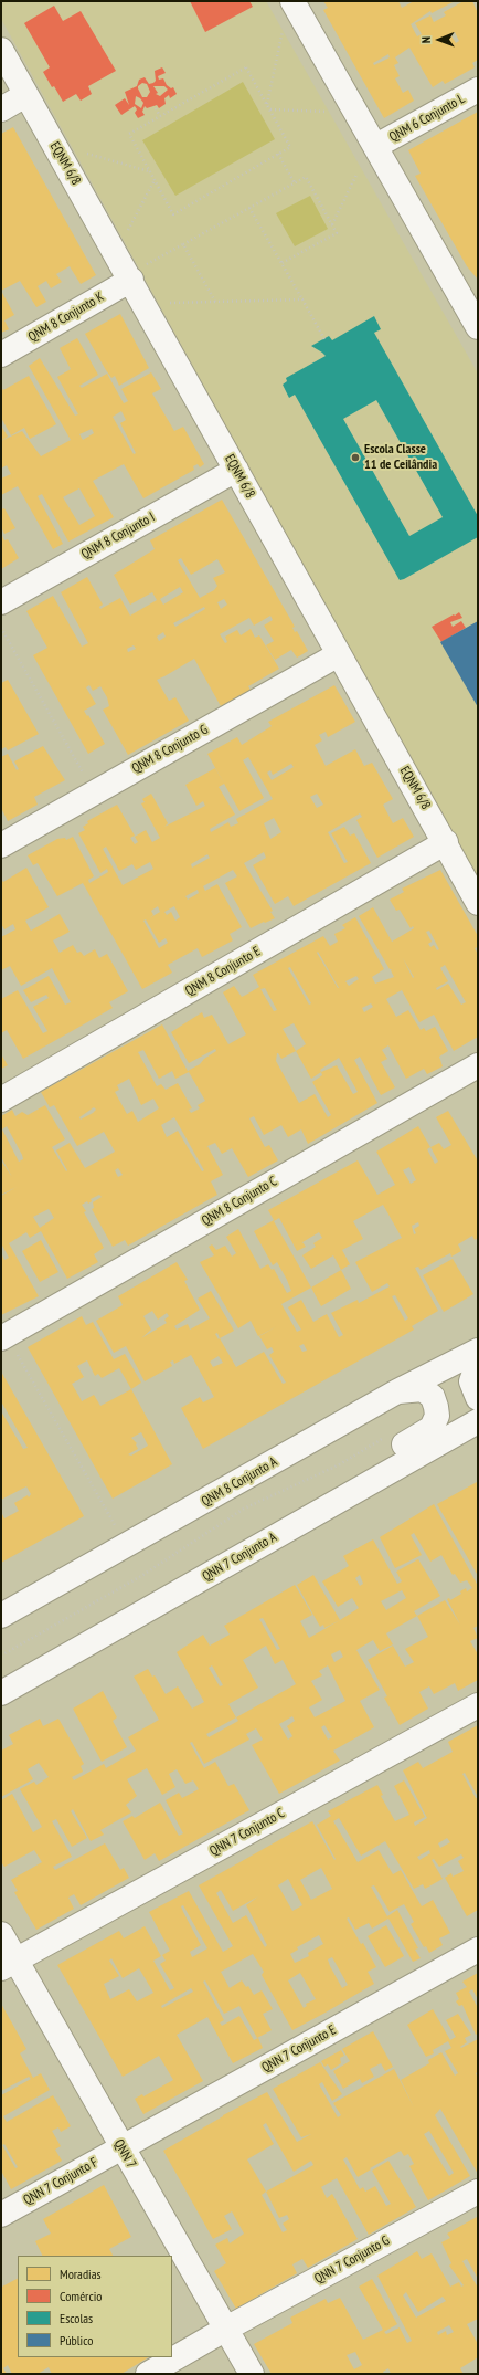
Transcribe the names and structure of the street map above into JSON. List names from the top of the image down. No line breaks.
{"streets":{"street":["QNM 6 Conjunto L","EQNM 6/8","QNM 8 Conjunto K","QNM 8 Conjunto I","QNM 8 Conjunto G","QNM 8 Conjunto E","QNM 8 Conjunto C","QNM 8 Conjunto A","QNN 7 Conjunto A","QNN 7 Conjunto C","QNN 7 Conjunto E","QNN 7","QNN 7 Conjunto F","QNN 7 Conjunto G"]},"crossings":[["EQNM 6/8","QNM 8 Conjunto K"],["EQNM 6/8","QNM 8 Conjunto I"],["EQNM 6/8","QNM 8 Conjunto G"],["EQNM 6/8","QNM 8 Conjunto E"],["QNN 7 Conjunto C","QNN 7"],["QNN 7 Conjunto E","QNN 7"],["QNN 7 Conjunto E","QNN 7 Conjunto F"],["QNN 7","QNN 7 Conjunto F"],["QNN 7","QNN 7 Conjunto G"]],"places":["Escola Classe 11 de Ceilândia"],"legend":["Moradias","Comércio","Escolas","Público"],"north":"left"}
